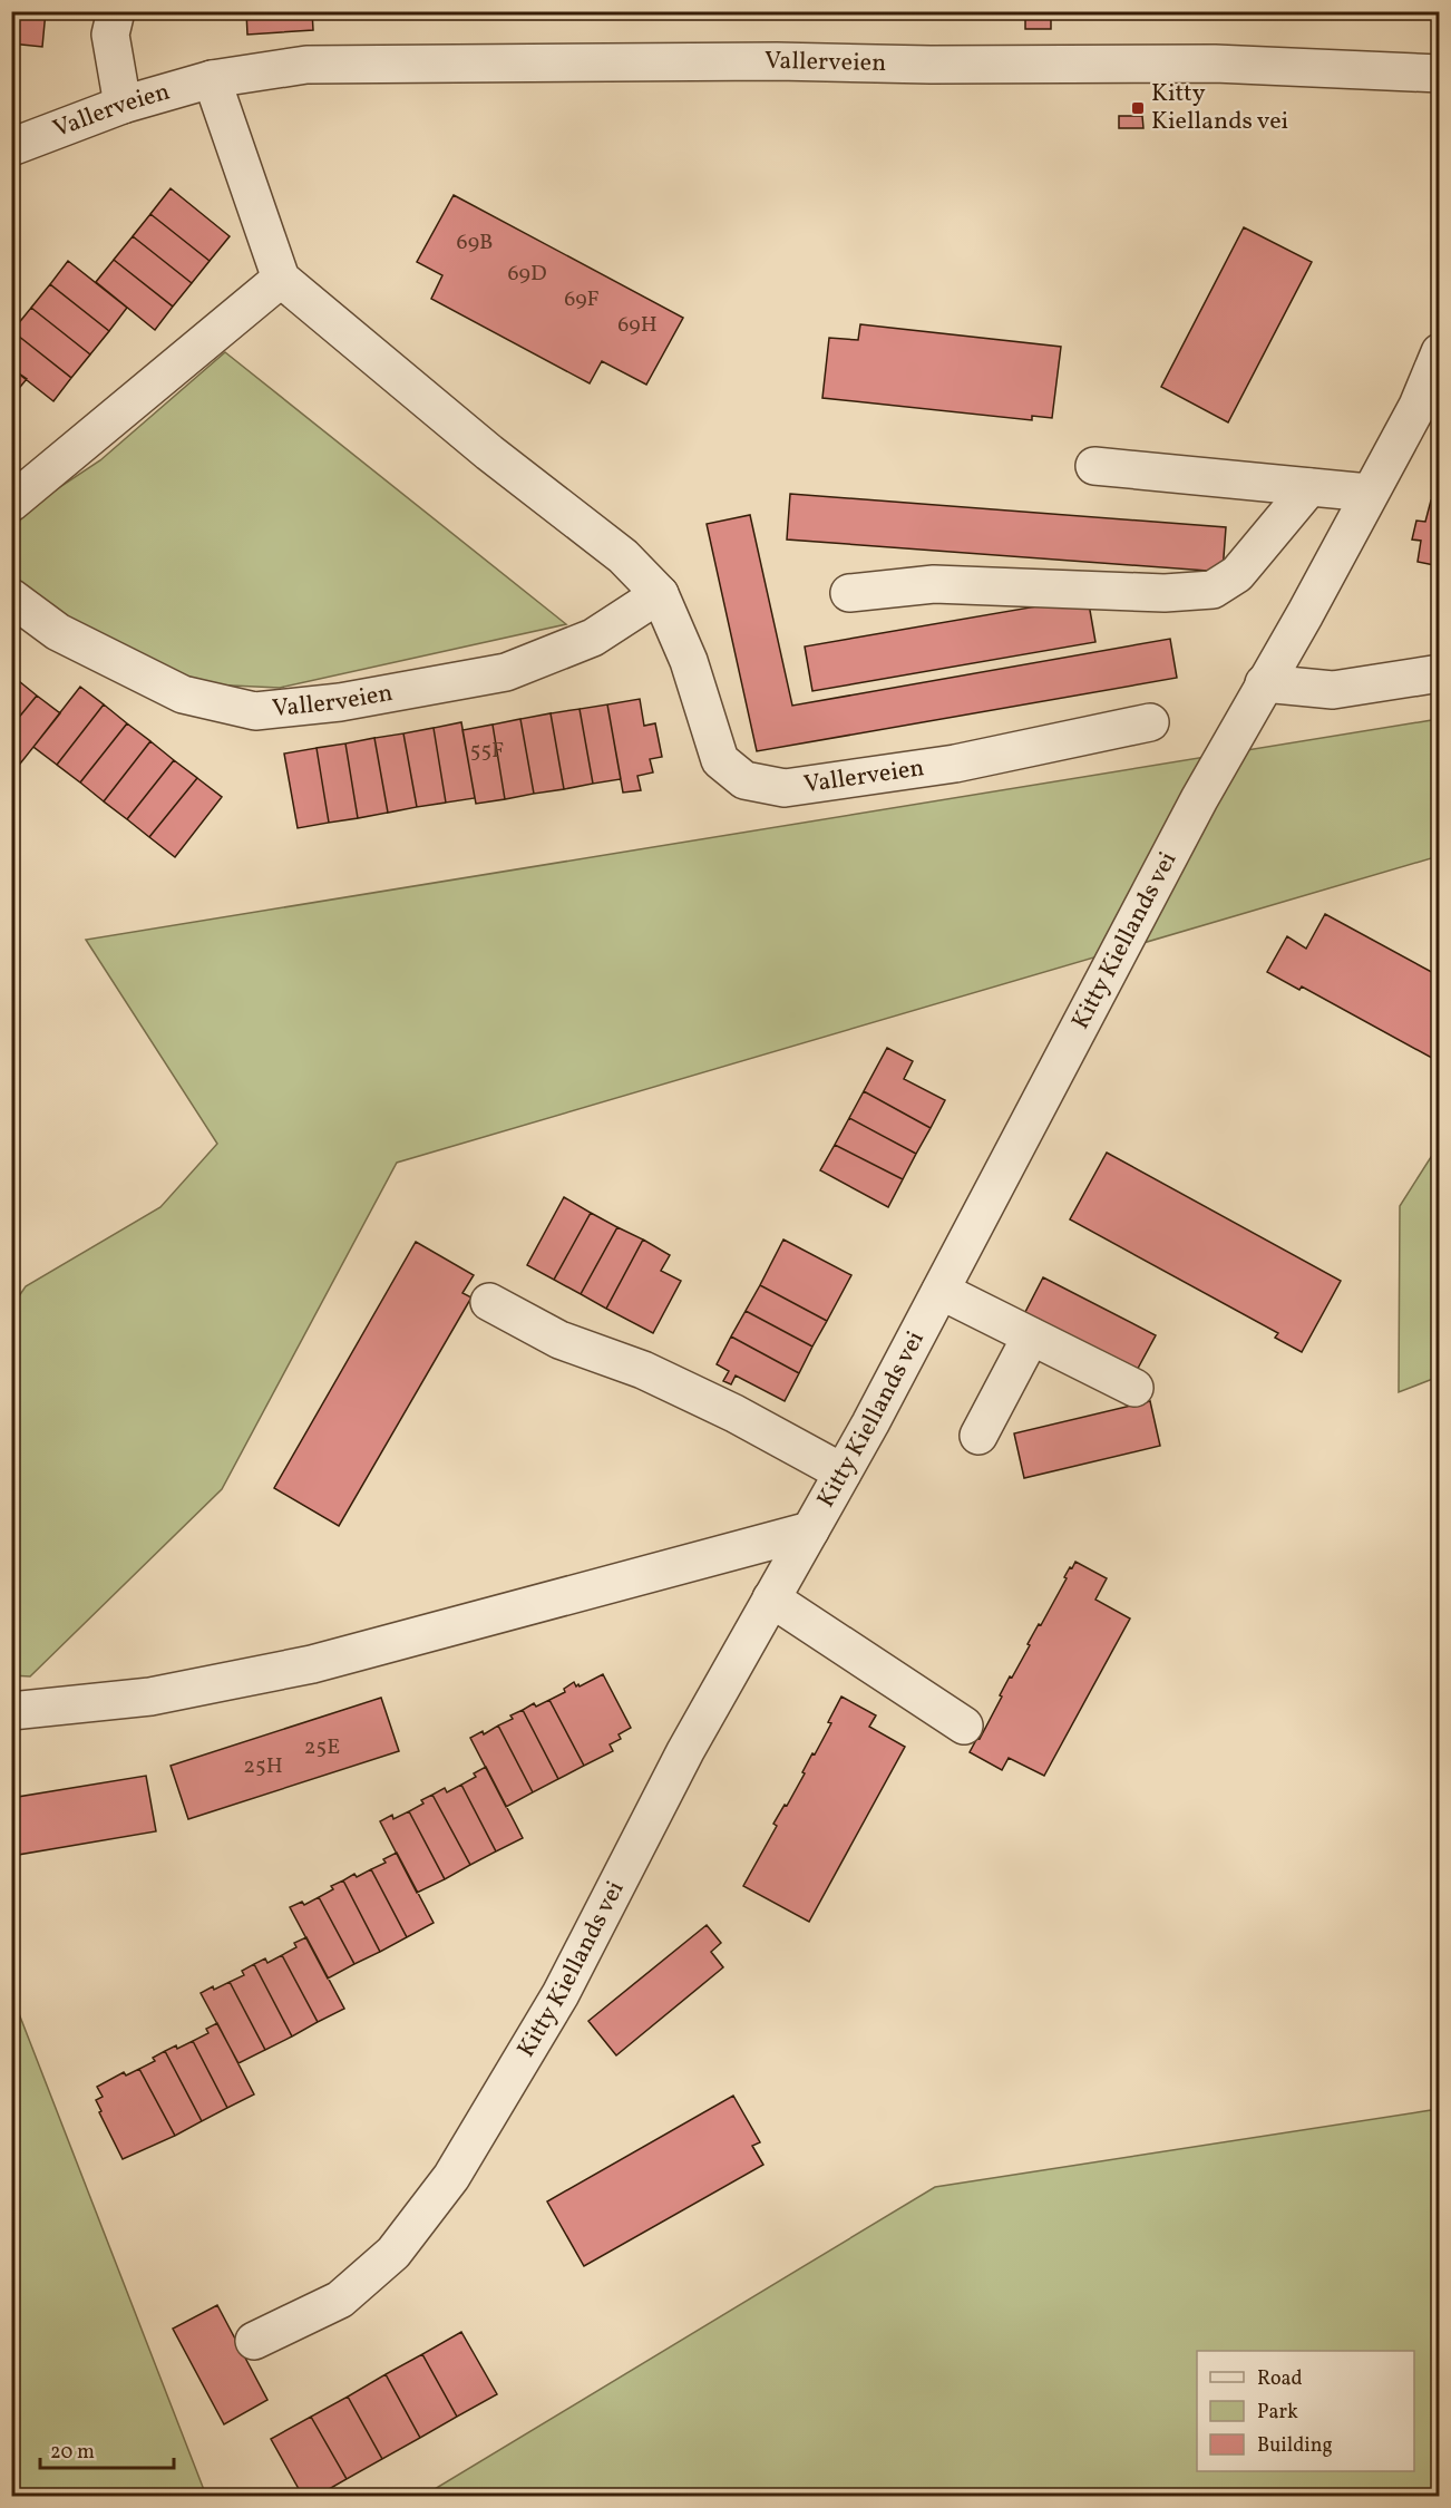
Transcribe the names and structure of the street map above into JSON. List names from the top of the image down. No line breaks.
{"streets":{"street":["Vallerveien","Kitty Kiellands vei"]},"places":{"transit":["Kitty Kiellands vei"]},"house_numbers":["69B","69D","69F","69H","55F","25E","25H"],"legend":["Road","Park","Building"],"scale_bar":"20 m"}
